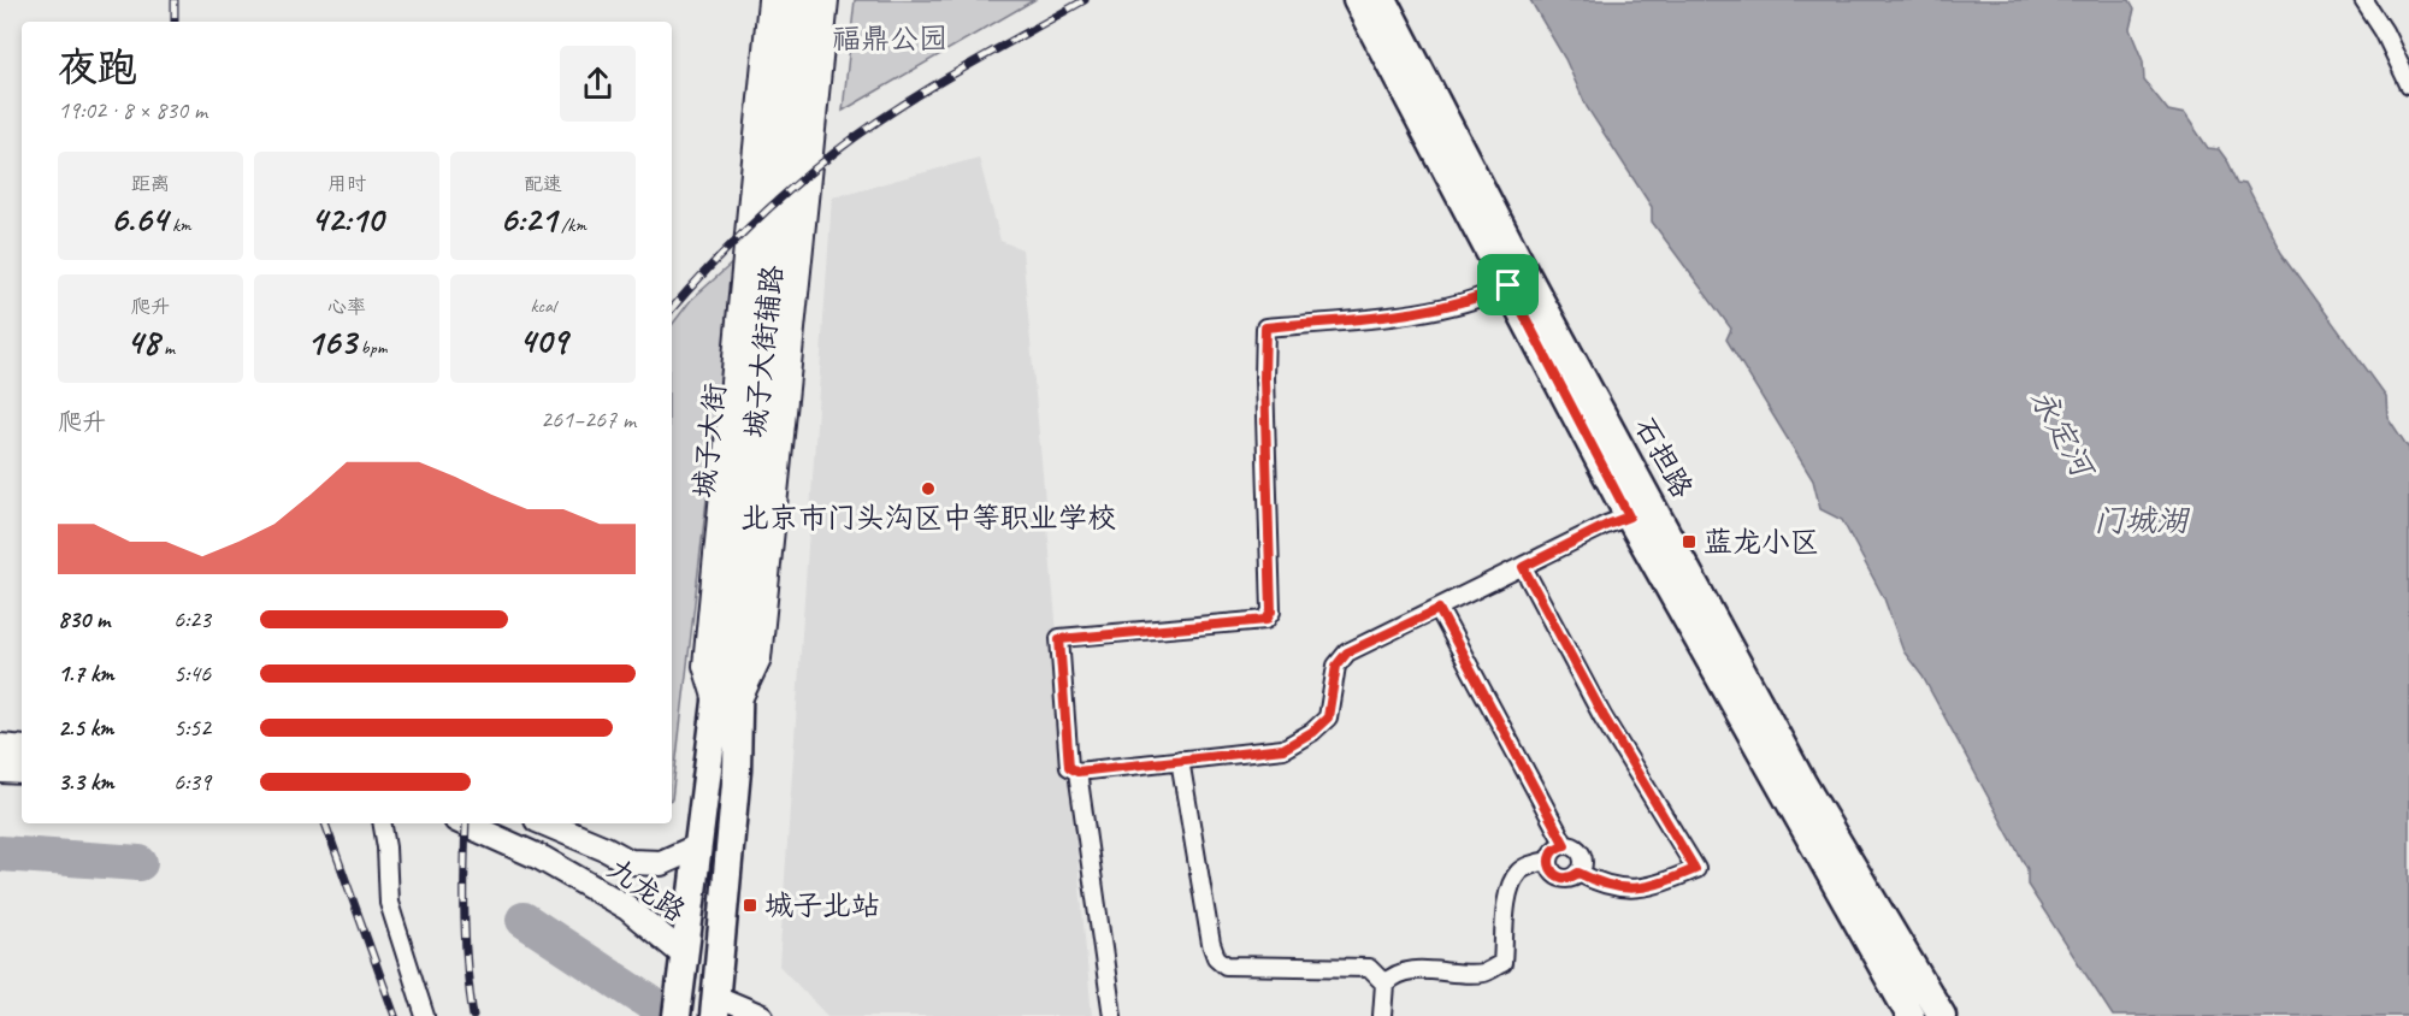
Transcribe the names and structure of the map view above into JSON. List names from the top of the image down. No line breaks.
{"streets":{"main road":["城子大街","石担路","九龙路"],"street":["城子大街辅路"]},"crossings":[["城子大街辅路","城子大街"],["城子大街","九龙路"]],"water":["永定河","门城湖"],"parks":["福鼎公园"],"places":{"other":["北京市门头沟区中等职业学校"],"transit":["蓝龙小区","城子北站"]},"page":{"heading":["夜跑","19:02 · 8 × 830 m"],"stats":[["距离","6.64 km"],["用时","42:10"],["配速","6:21 /km"],["爬升","48 m"],["心率","163 bpm"],["kcal","409"]],"chart":["爬升","261–267 m"],"list":[{"name":"830 m","note":"6:23"},{"name":"1.7 km","note":"5:46"},{"name":"2.5 km","note":"5:52"},{"name":"3.3 km","note":"6:39"}]}}
